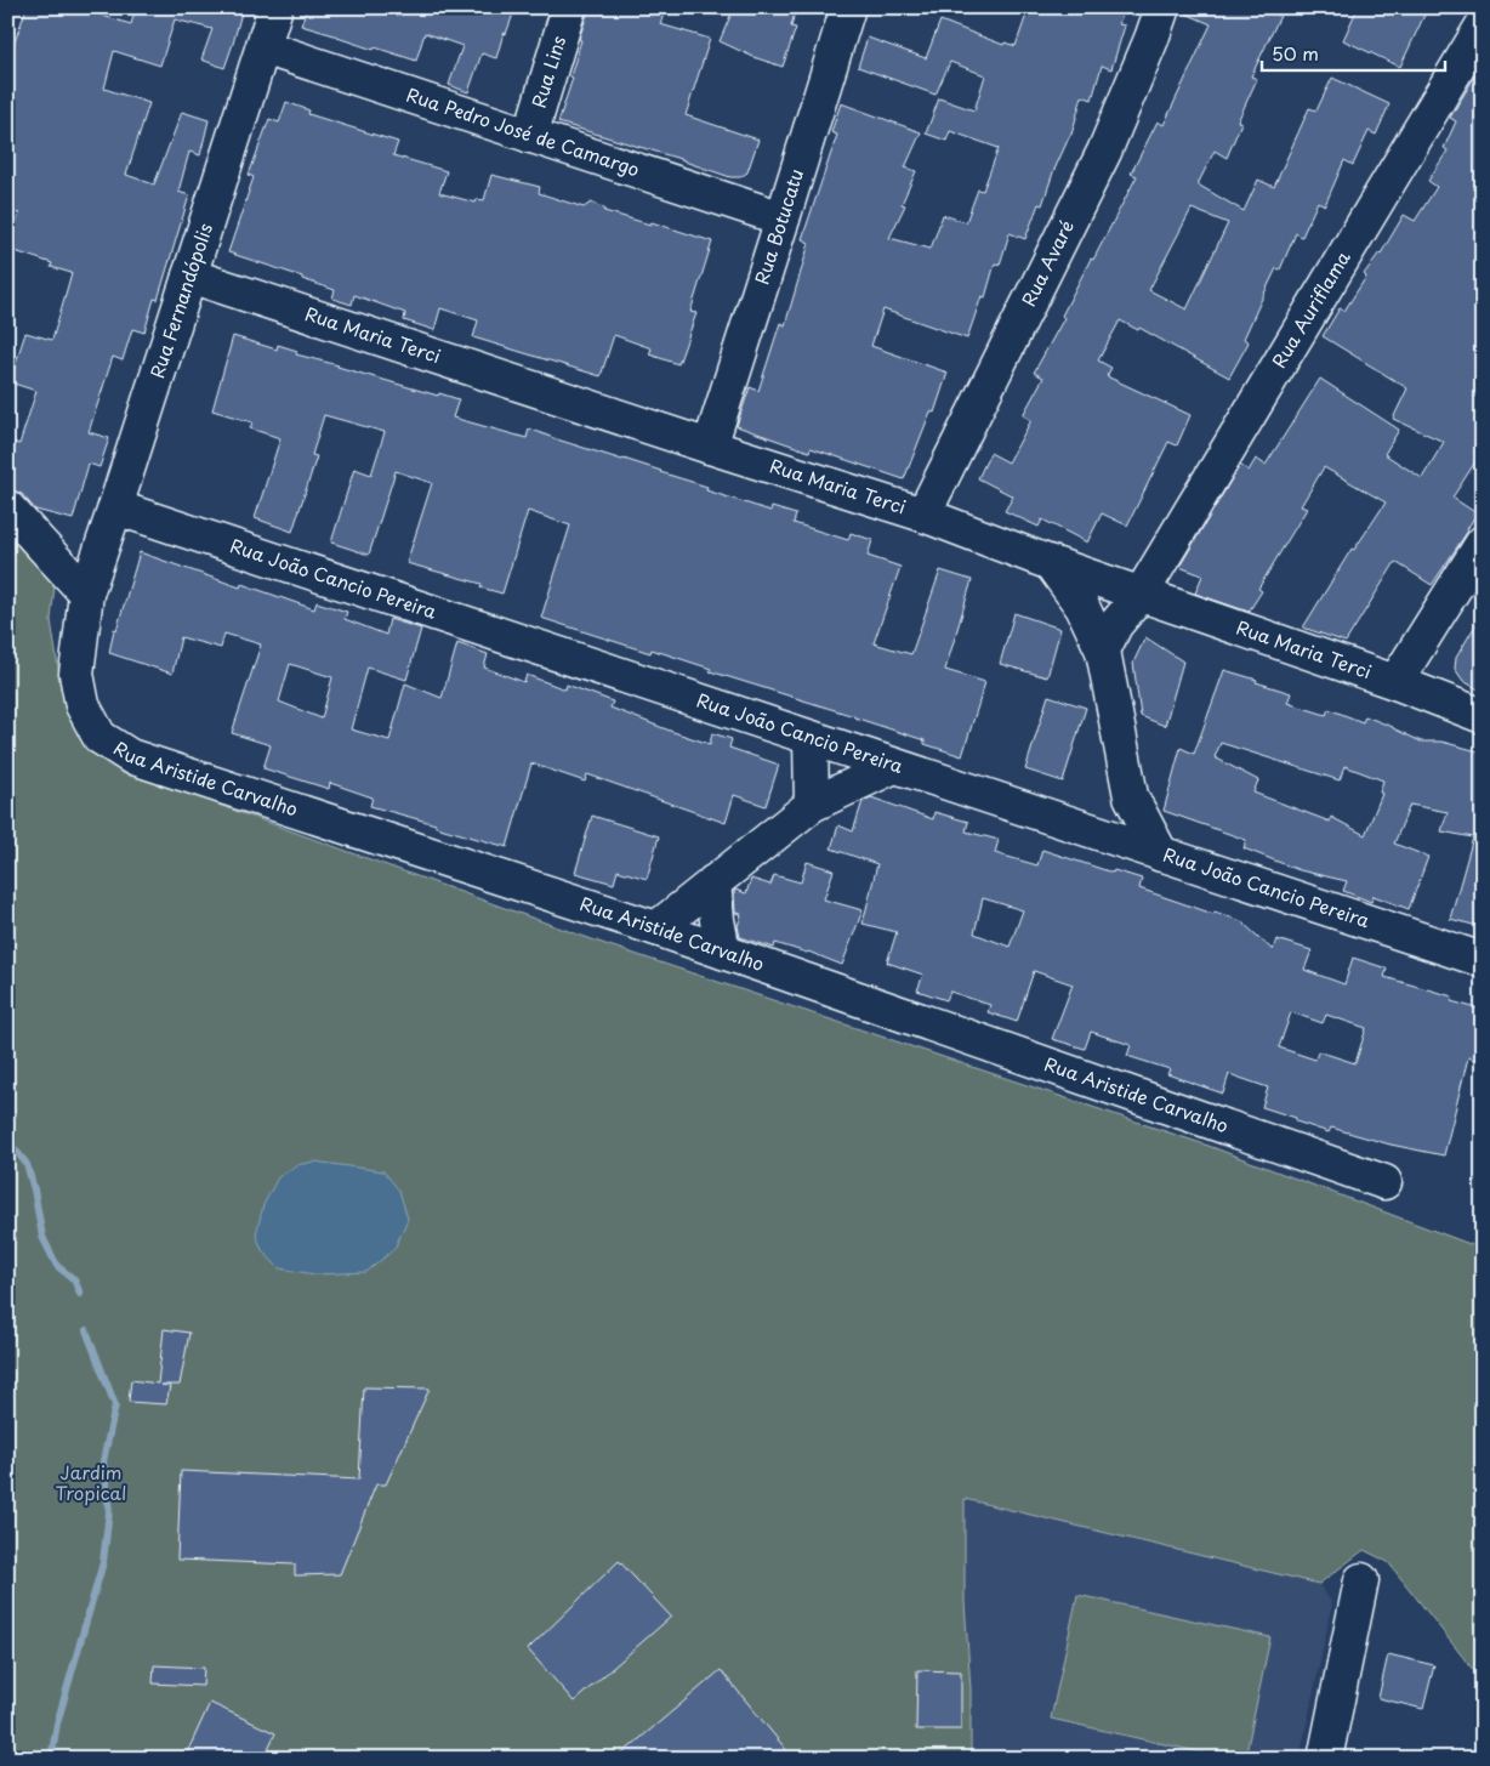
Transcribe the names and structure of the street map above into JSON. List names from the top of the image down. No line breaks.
{"streets":{"street":["Rua Lins","Rua Pedro José de Camargo","Rua Botucatu","Rua Avaré","Rua Fernandópolis","Rua Auriflama","Rua Maria Terci","Rua João Cancio Pereira","Rua Aristide Carvalho"]},"crossings":[["Rua Lins","Rua Pedro José de Camargo"],["Rua Pedro José de Camargo","Rua Botucatu"],["Rua Pedro José de Camargo","Rua Fernandópolis"],["Rua Botucatu","Rua Maria Terci"],["Rua Avaré","Rua Maria Terci"],["Rua Fernandópolis","Rua Maria Terci"],["Rua Fernandópolis","Rua João Cancio Pereira"],["Rua Fernandópolis","Rua Aristide Carvalho"],["Rua Auriflama","Rua Maria Terci"]],"parks":["Jardim Tropical"],"scale_bar":"50 m"}
